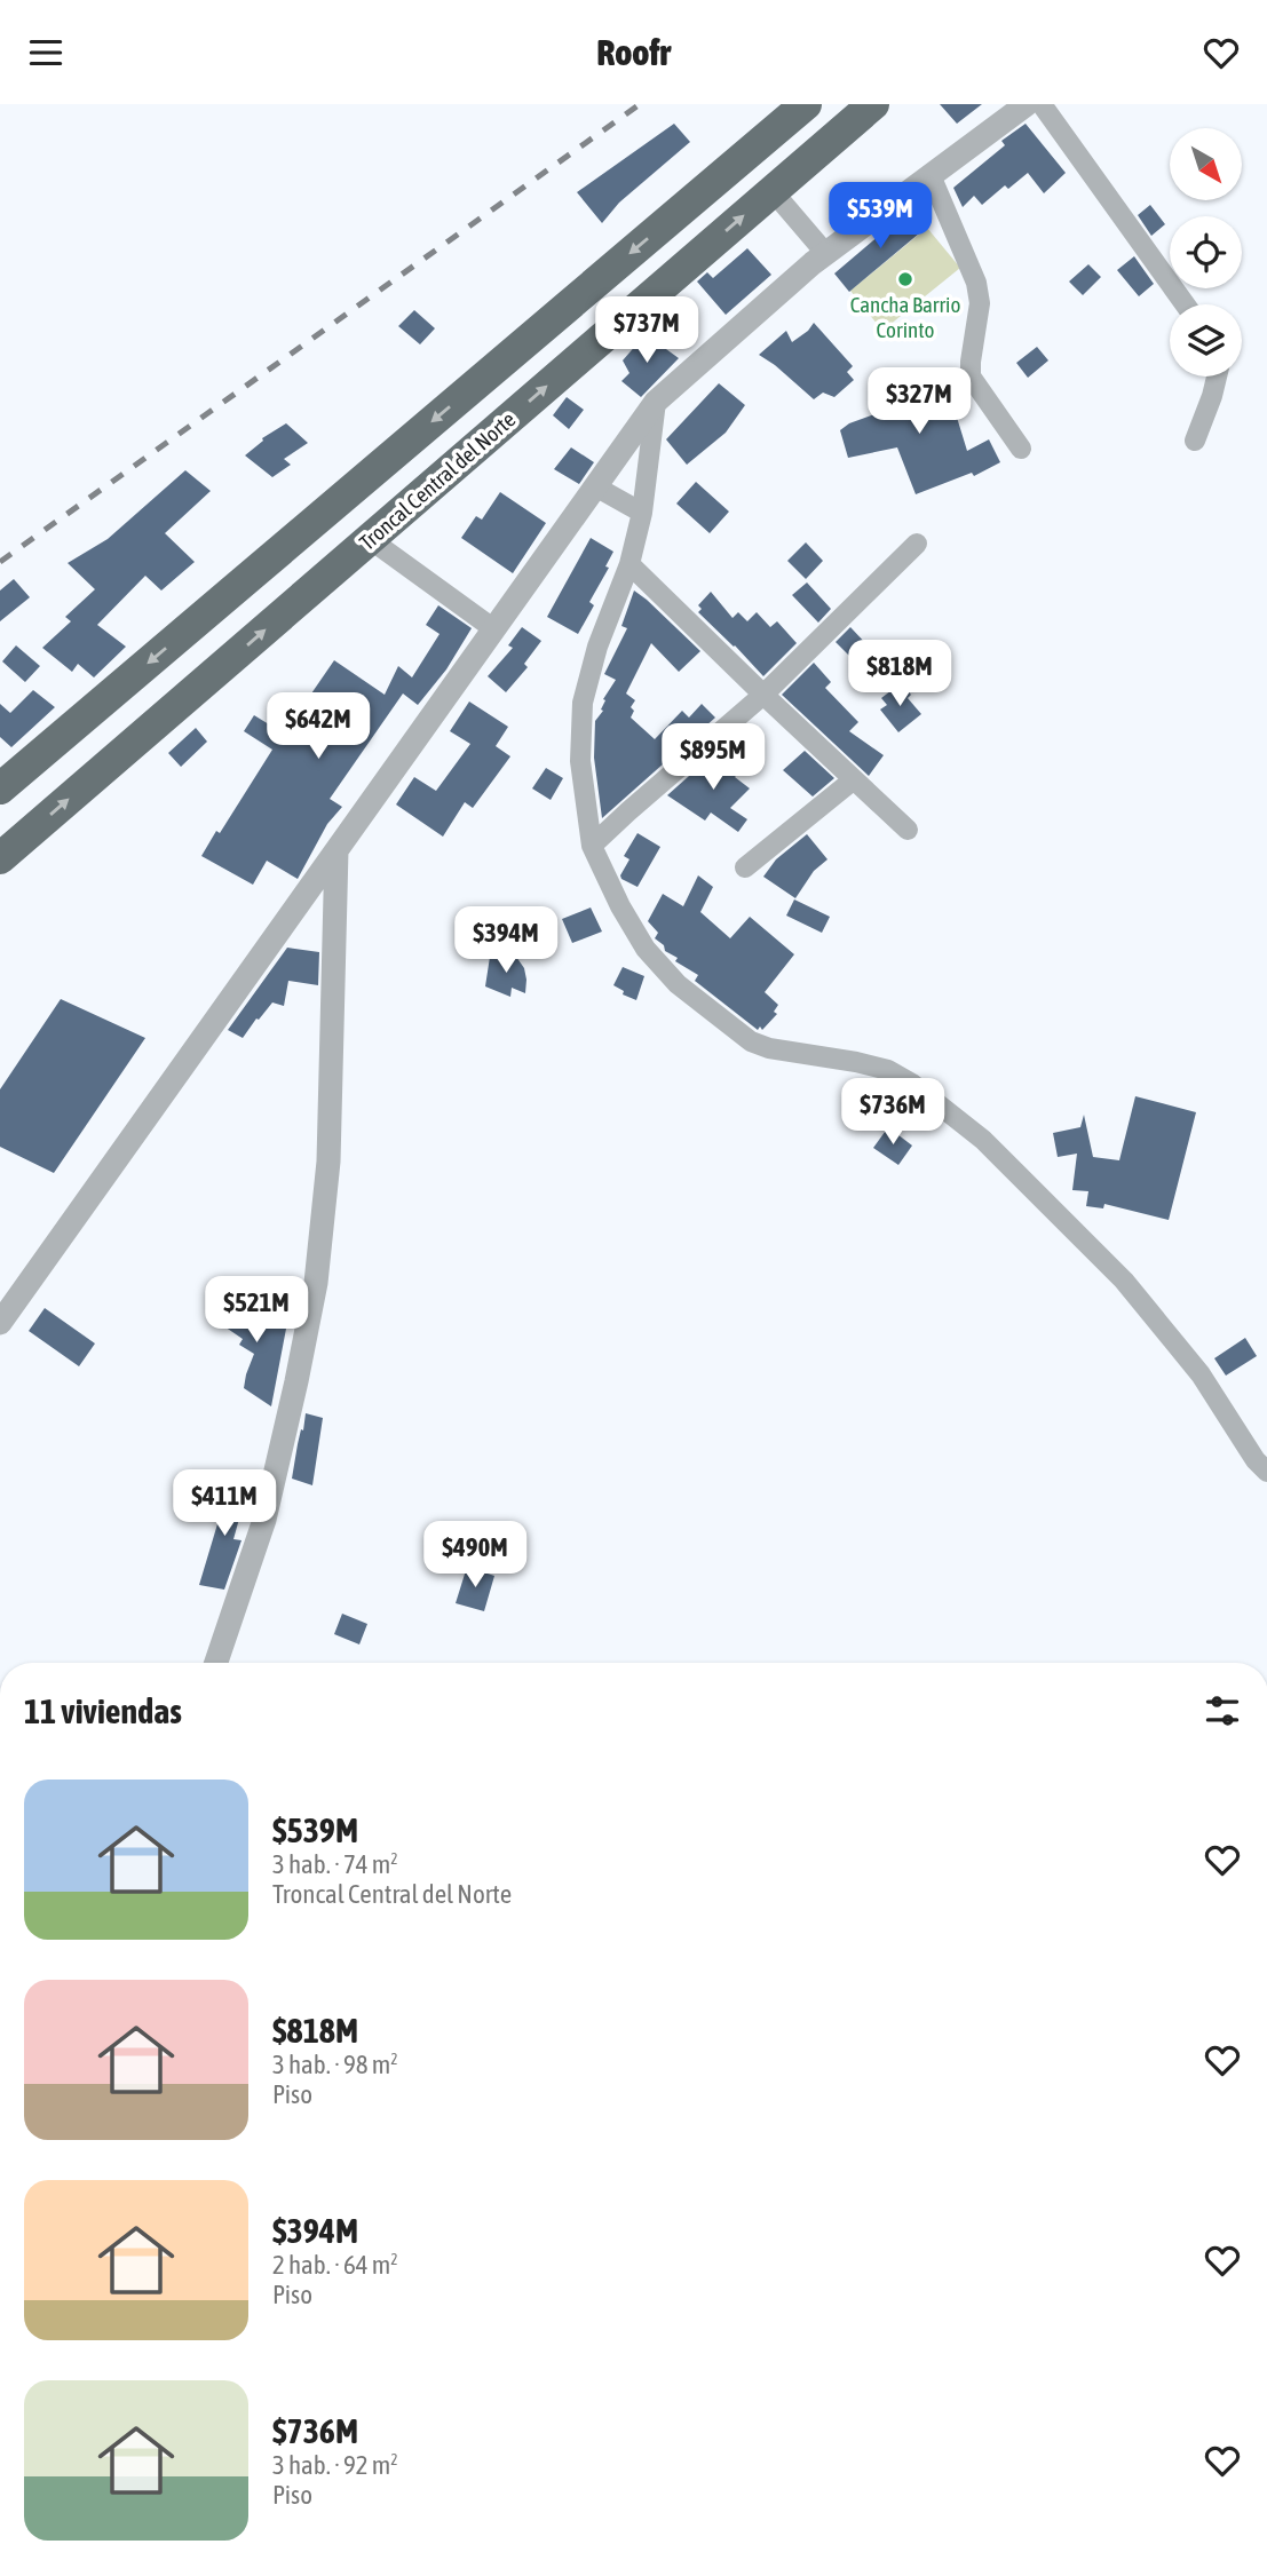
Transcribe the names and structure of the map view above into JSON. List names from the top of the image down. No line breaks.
{"streets":{"highway":["Troncal Central del Norte"]},"places":["Cancha Barrio Corinto"],"north":"bottom right","page":{"header":"Roofr","price":["$539M","$737M","$327M","$818M","$642M","$895M","$394M","$736M","$521M","$411M","$490M"],"heading":"11 viviendas","list":[{"name":"$539M","note":"3 hab. · 74 m² · Troncal Central del Norte"},{"name":"$818M","note":"3 hab. · 98 m² · Piso"},{"name":"$394M","note":"2 hab. · 64 m² · Piso"},{"name":"$736M","note":"3 hab. · 92 m² · Piso"}]}}
